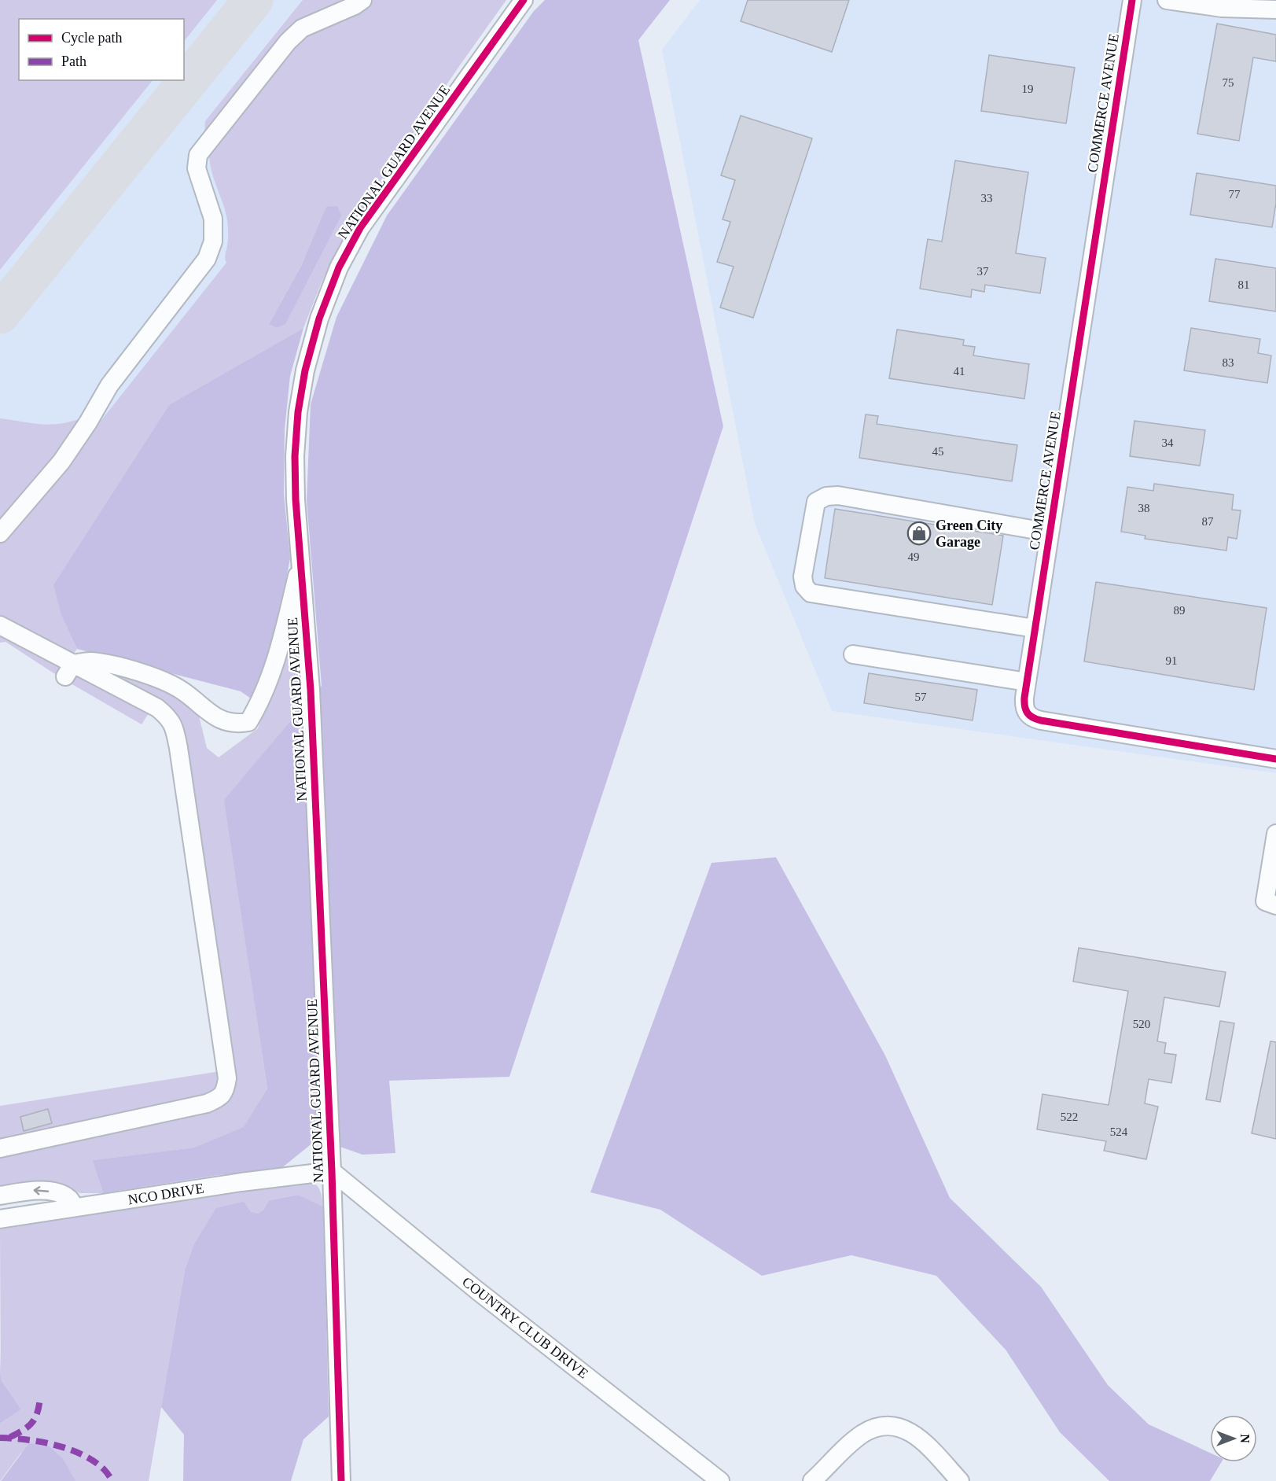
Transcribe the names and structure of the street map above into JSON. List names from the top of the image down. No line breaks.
{"streets":{"street":["COMMERCE AVENUE","NATIONAL GUARD AVENUE","NCO DRIVE","COUNTRY CLUB DRIVE"]},"crossings":[["NATIONAL GUARD AVENUE","NCO DRIVE"],["NATIONAL GUARD AVENUE","COUNTRY CLUB DRIVE"],["NCO DRIVE","COUNTRY CLUB DRIVE"]],"places":{"shop":["Green City Garage"]},"house_numbers":["75","19","77","33","37","81","83","41","34","45","38","87","49","89","91","57","520","522","524"],"legend":["Cycle path","Path"],"north":"right"}
